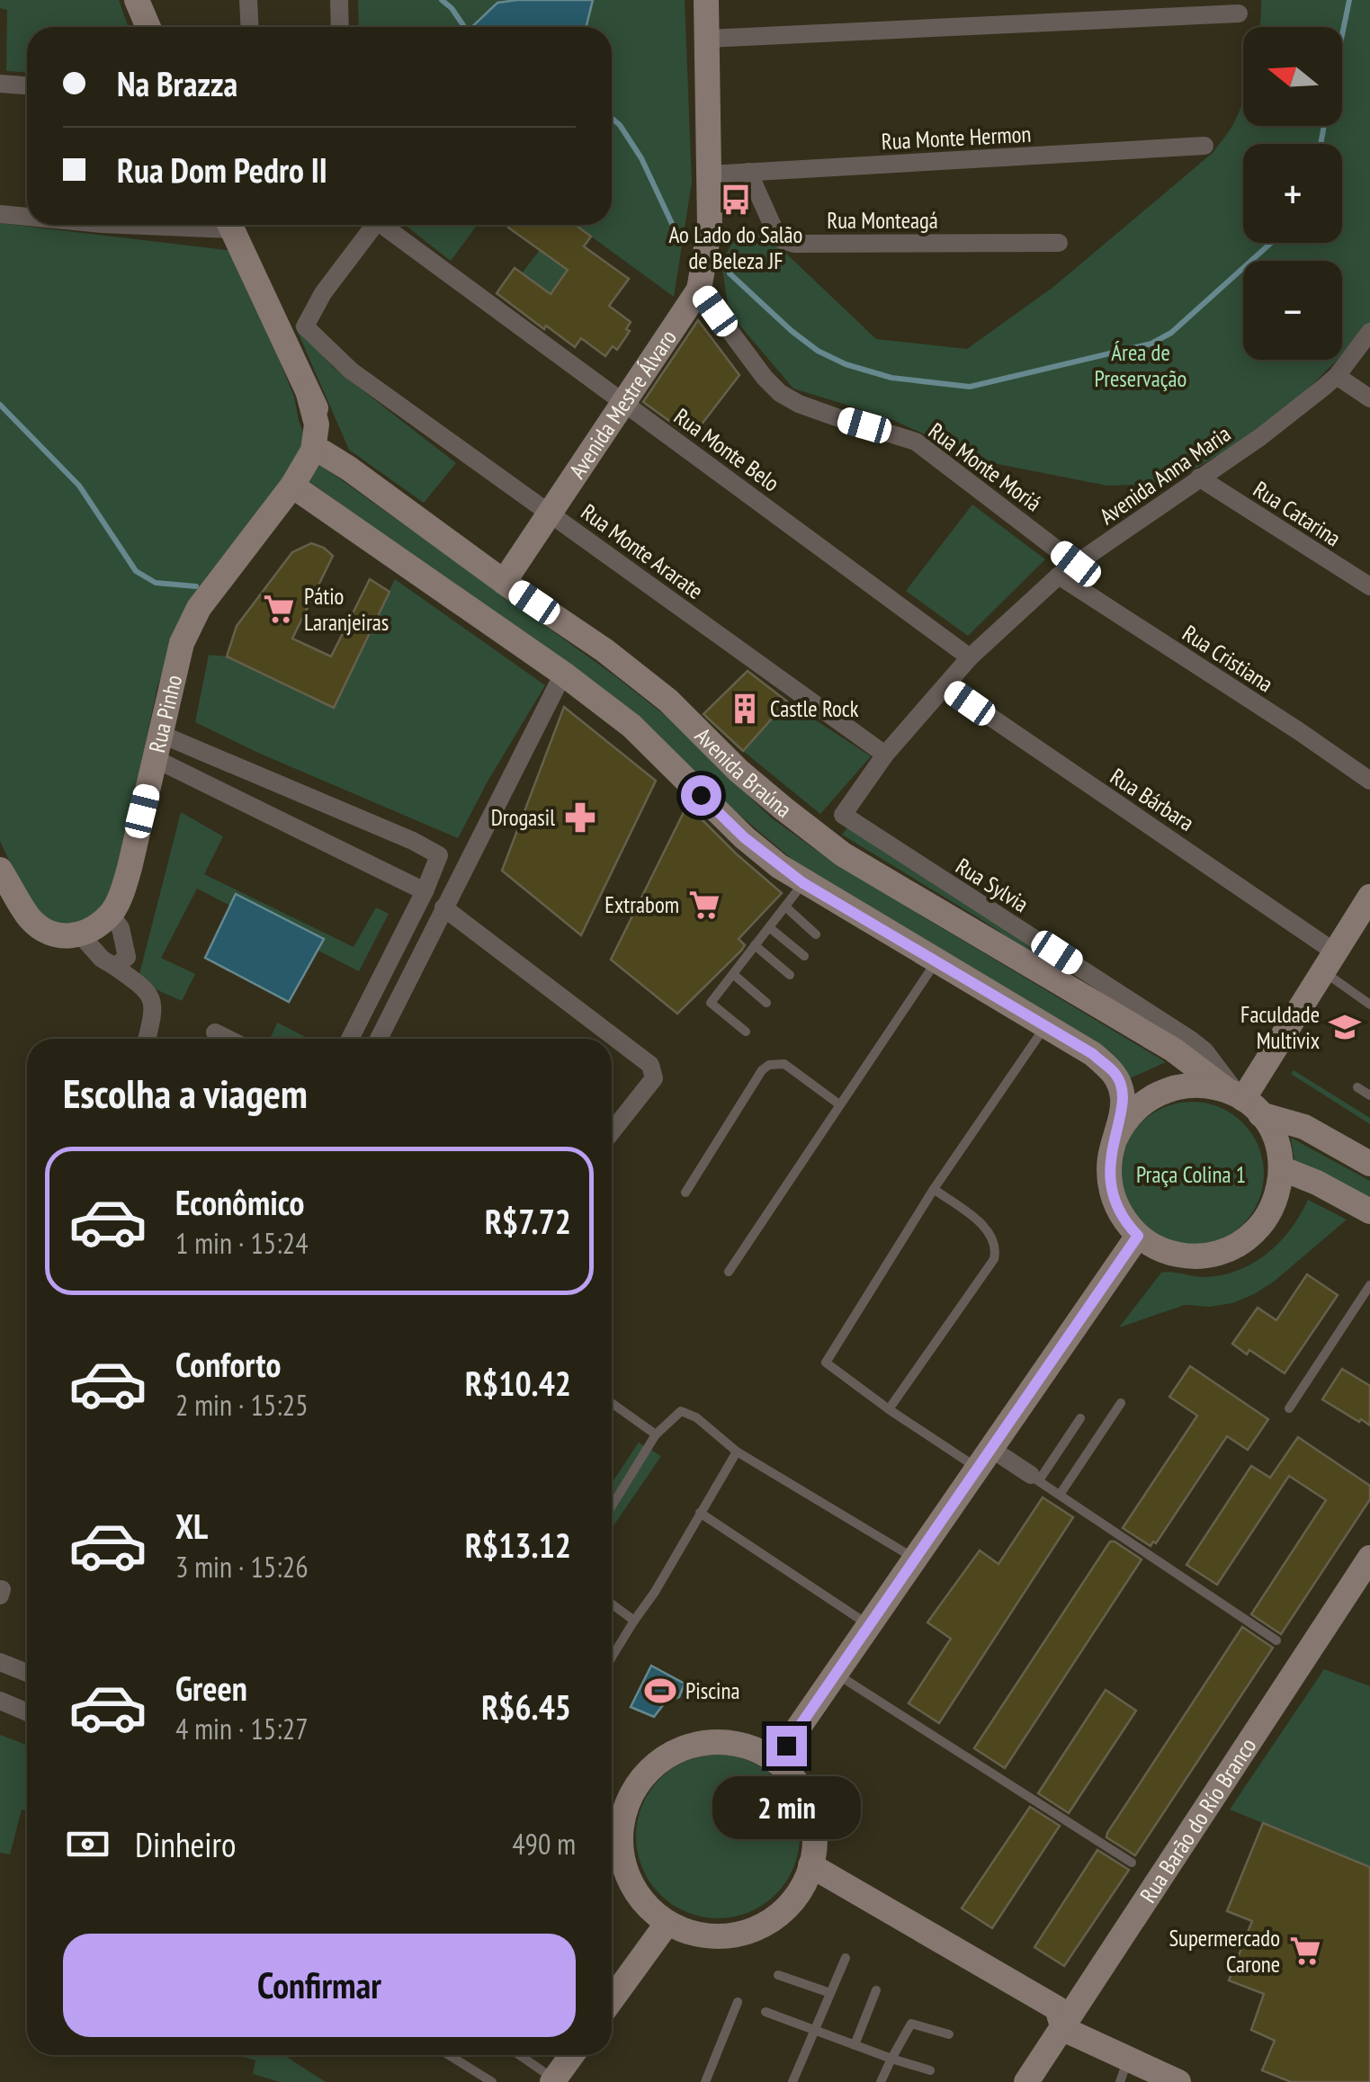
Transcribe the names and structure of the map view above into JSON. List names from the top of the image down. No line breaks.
{"streets":{"street":["Rua Monte Hermon","Rua Monteagá","Avenida Mestre Álvaro","Rua Monte Belo","Rua Monte Moriá","Avenida Anna Maria","Rua Catarina","Rua Monte Ararate","Rua Cristiana","Rua Pinho","Avenida Braúna","Rua Bárbara","Rua Sylvia","Rua Barão do Río Branco"]},"crossings":[["Rua Monte Hermon","Rua Monteagá"],["Rua Monte Hermon","Avenida Mestre Álvaro"],["Avenida Mestre Álvaro","Rua Monte Belo"],["Avenida Mestre Álvaro","Rua Monte Moriá"],["Avenida Mestre Álvaro","Rua Monte Ararate"],["Avenida Mestre Álvaro","Avenida Braúna"],["Rua Monte Belo","Avenida Anna Maria"],["Rua Monte Moriá","Avenida Anna Maria"],["Avenida Anna Maria","Rua Catarina"],["Avenida Anna Maria","Rua Monte Ararate"],["Avenida Anna Maria","Rua Cristiana"],["Avenida Anna Maria","Rua Bárbara"],["Avenida Anna Maria","Rua Sylvia"],["Rua Pinho","Avenida Braúna"],["Avenida Braúna","Rua Sylvia"]],"parks":["Área de Preservação","Praça Colina 1"],"places":{"bus stop":["Ao Lado do Salão de Beleza JF"],"supermarket":["Pátio Laranjeiras","Extrabom","Supermercado Carone"],"building":["Castle Rock"],"pharmacy":["Drogasil"],"school or university":["Faculdade Multivix"],"sports":["Piscina"]},"north":"left","page":{"map_buttons":["+","−"],"banner":["Na Brazza","Rua Dom Pedro II"],"heading":"Escolha a viagem","list":[{"name":"Econômico","note":"1 min · 15:24","value":"R$7.72"},{"name":"Conforto","note":"2 min · 15:25","value":"R$10.42"},{"name":"XL","note":"3 min · 15:26","value":"R$13.12"},{"name":"Green","note":"4 min · 15:27","value":"R$6.45"}],"bubble":"2 min","pay":["Dinheiro","490 m"],"buttons":"Confirmar"}}
